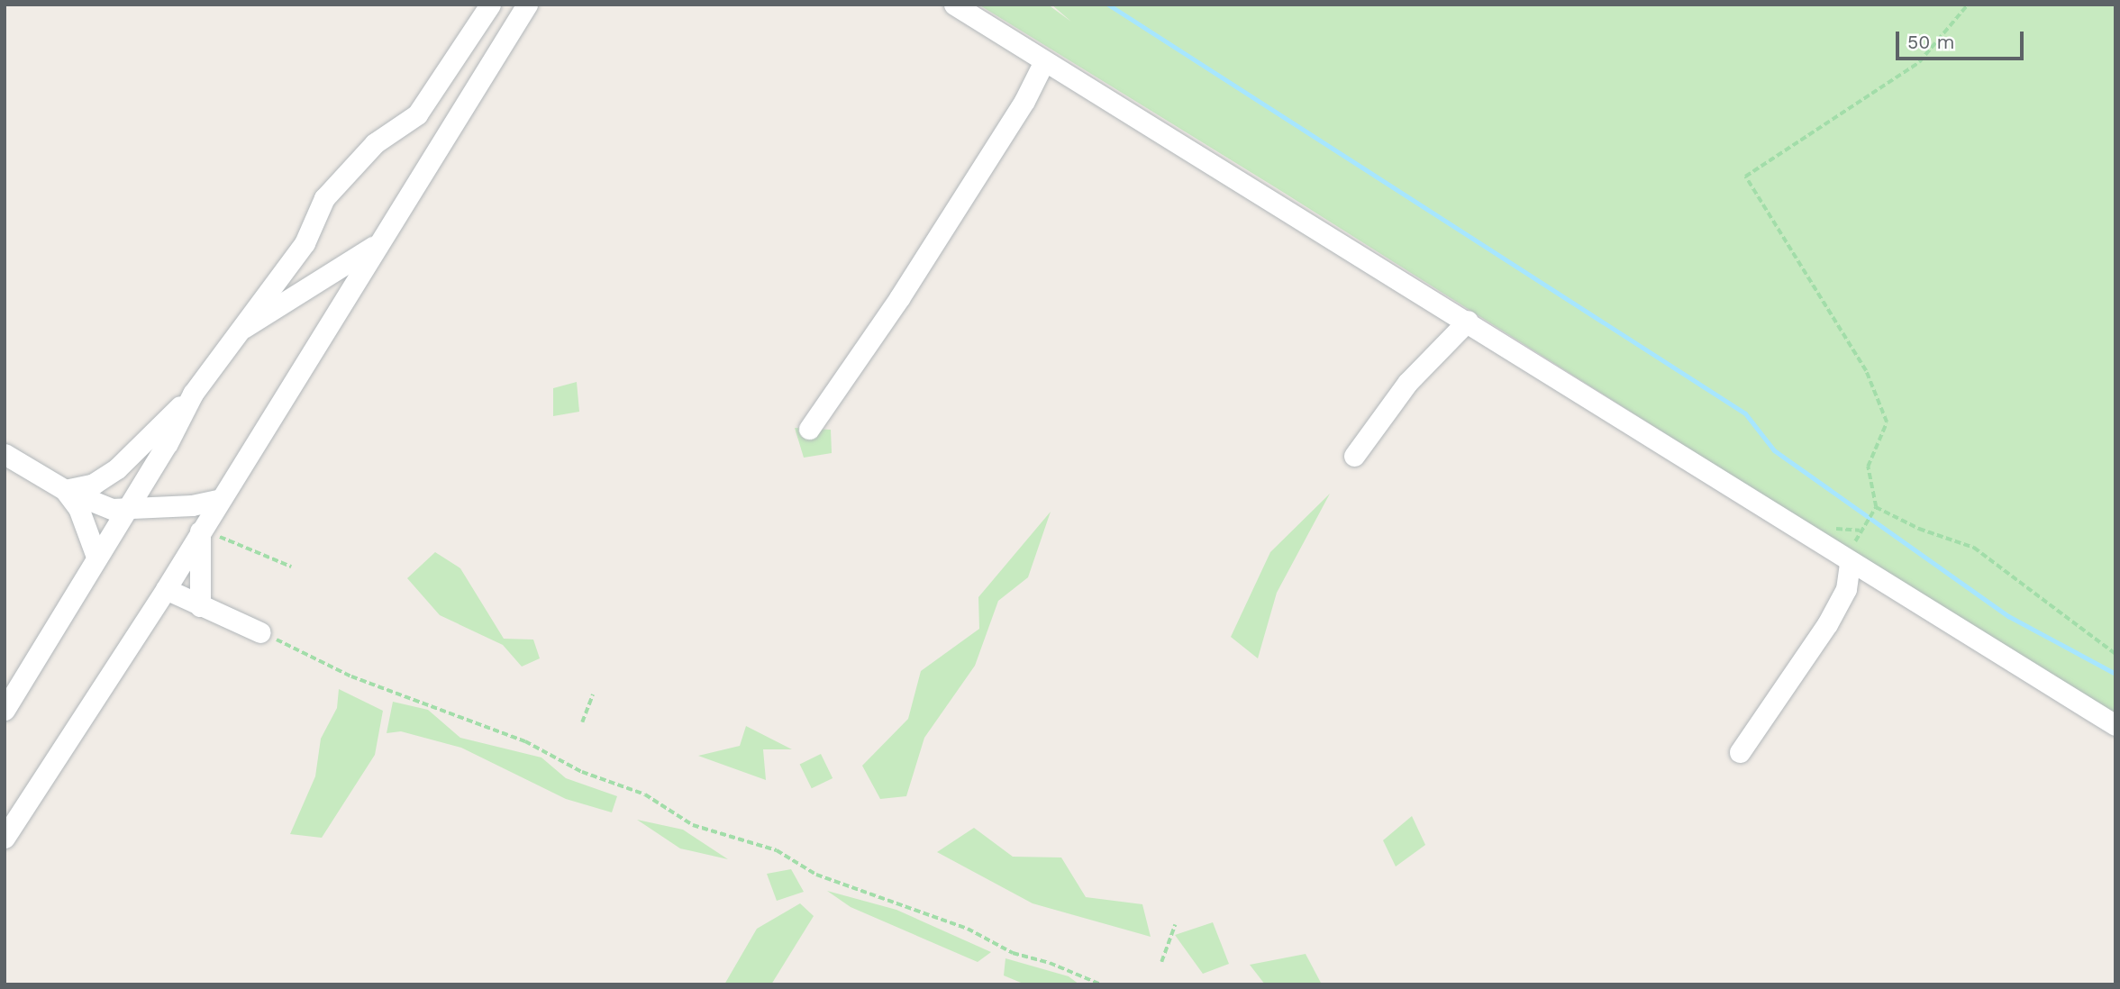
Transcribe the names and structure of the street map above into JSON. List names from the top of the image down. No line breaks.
{"scale_bar":"50 m"}
